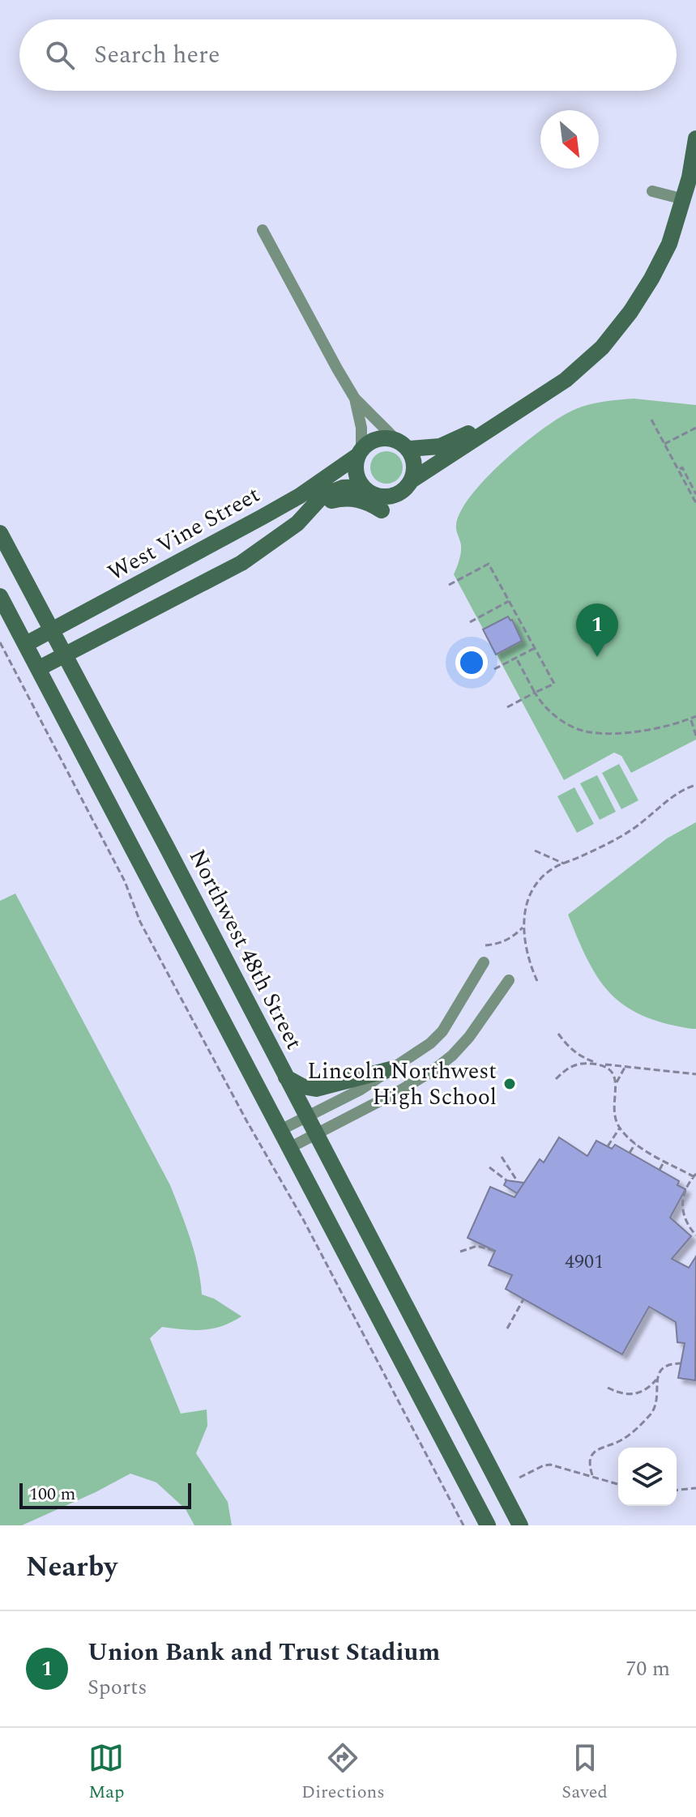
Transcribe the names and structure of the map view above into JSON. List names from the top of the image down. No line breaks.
{"streets":{"main road":["West Vine Street","Northwest 48th Street"]},"crossings":[["West Vine Street","Northwest 48th Street"]],"places":["Lincoln Northwest High School"],"house_numbers":["4901"],"scale_bar":"100 m","north":"bottom right","page":{"search":"Search here","pins":"1","scale":"100 m","heading":"Nearby","list":[{"mark":"1","name":"Union Bank and Trust Stadium","note":"Sports","value":"70 m"}],"nav":["Map","Directions","Saved"]}}
